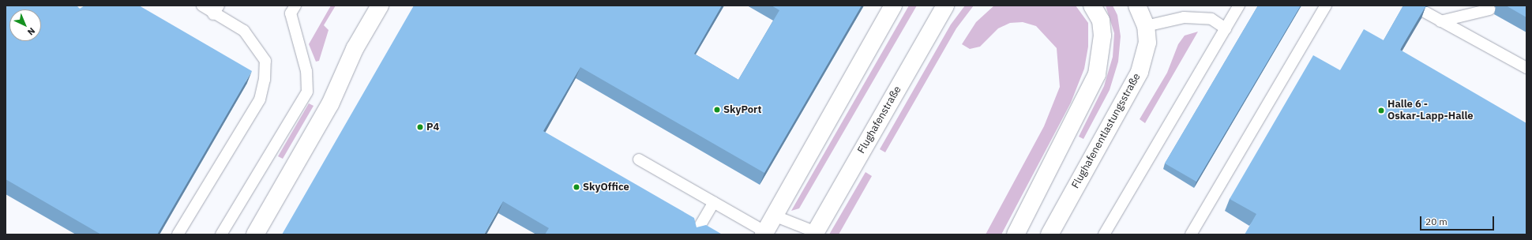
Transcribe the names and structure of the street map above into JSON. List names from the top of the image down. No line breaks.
{"streets":{"main road":["Flughafenstraße","Flughafenentlastungsstraße"]},"places":["SkyPort","Halle 6 - Oskar-Lapp-Halle","P4","SkyOffice"],"scale_bar":"20 m","north":"bottom right"}
